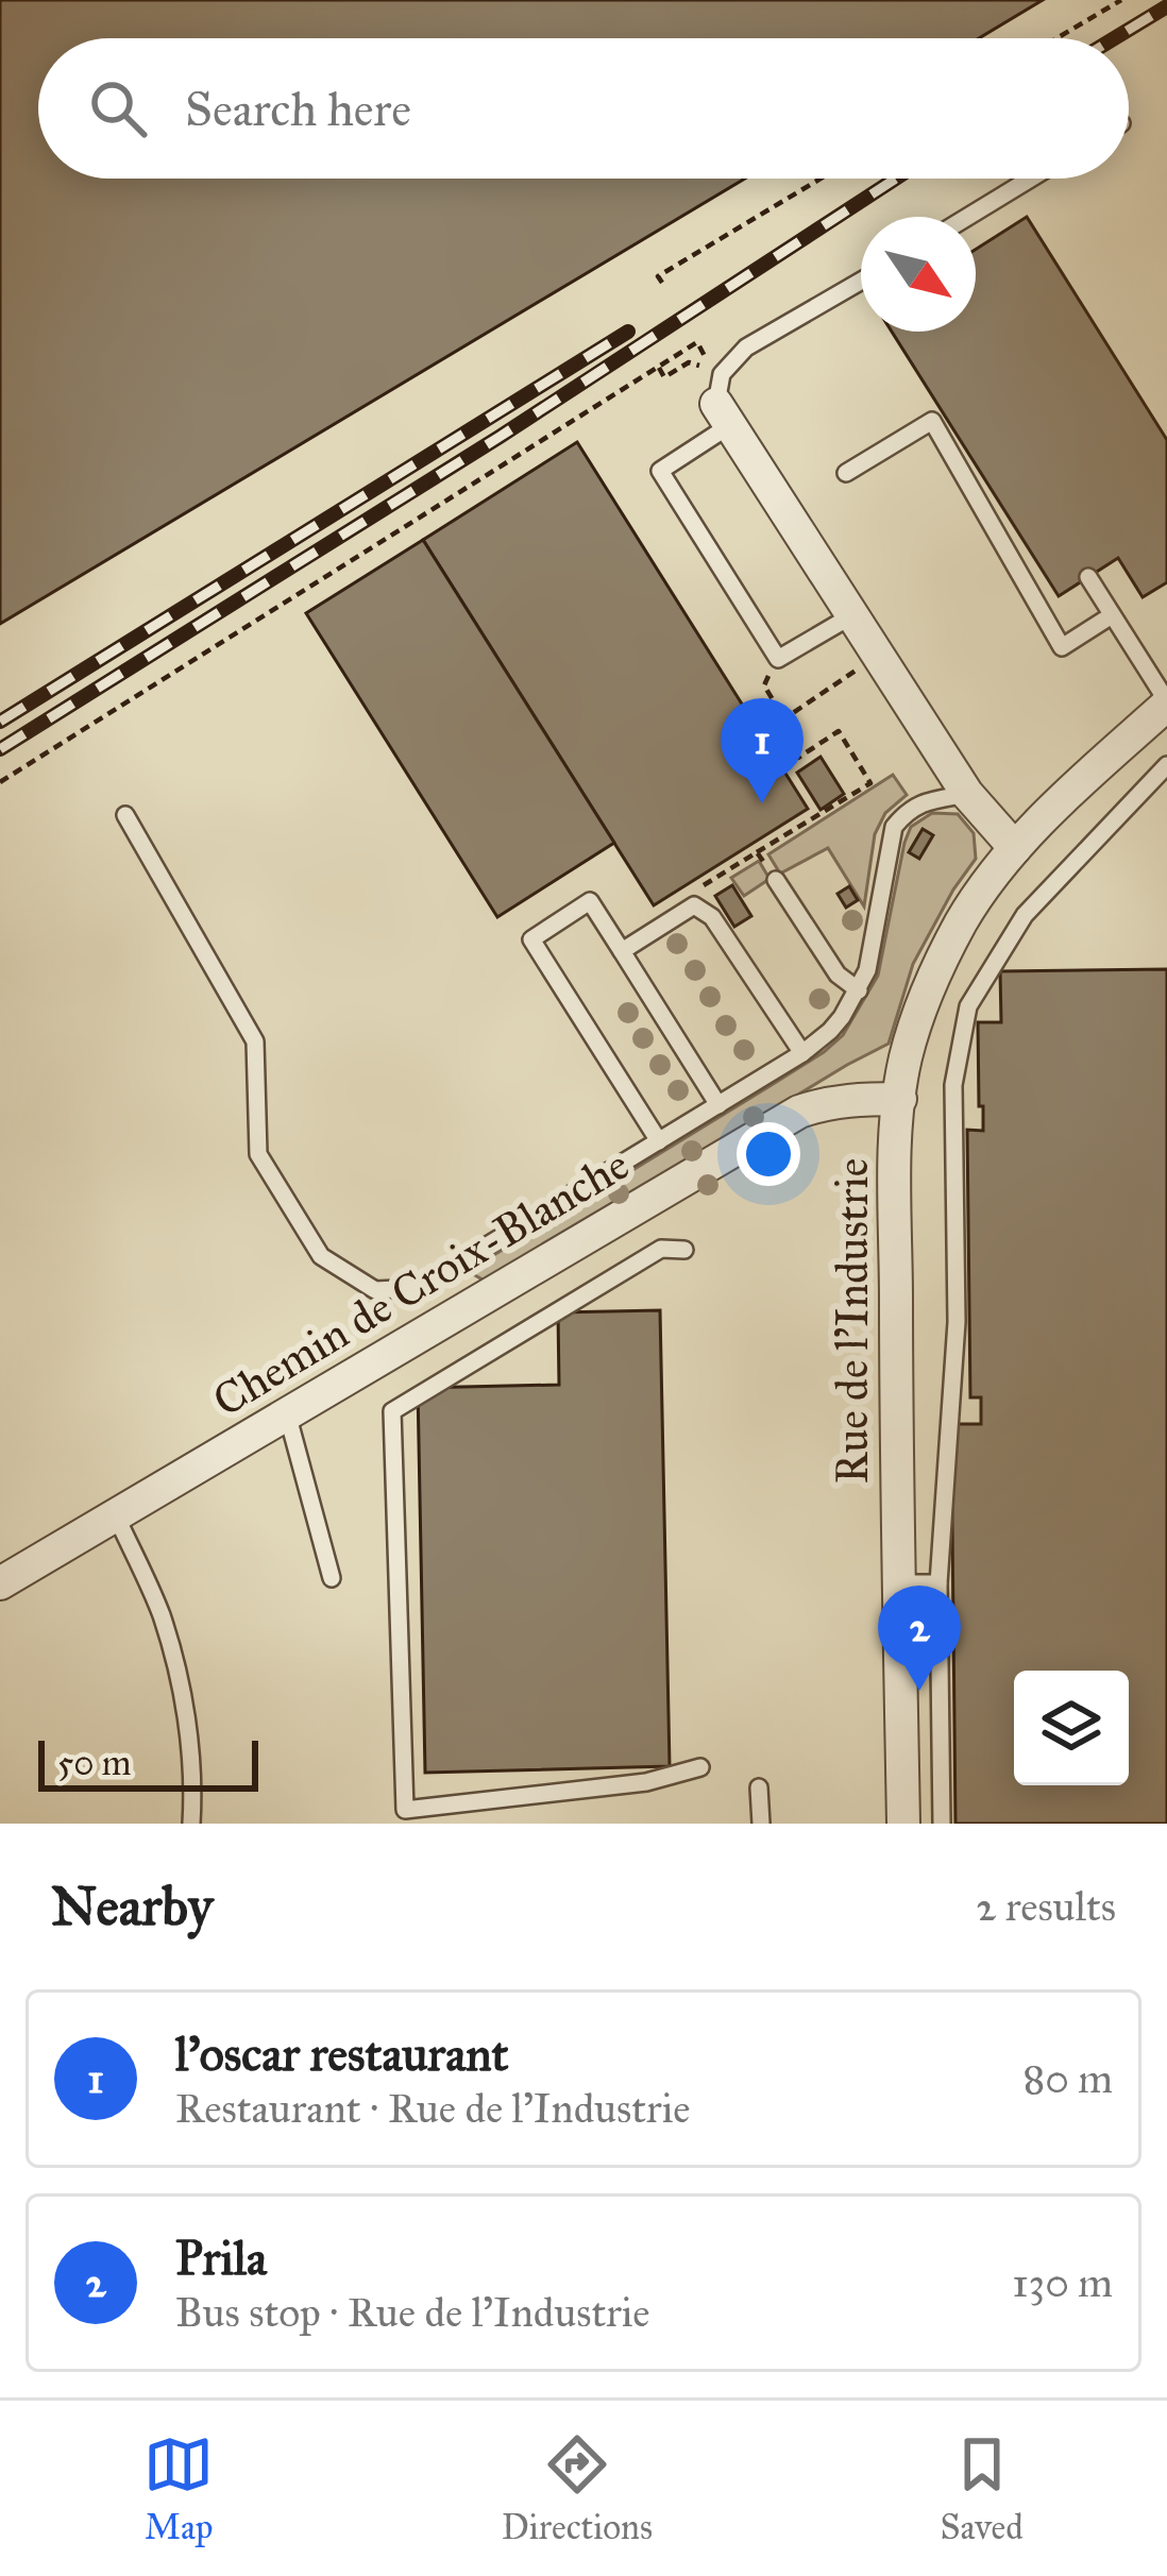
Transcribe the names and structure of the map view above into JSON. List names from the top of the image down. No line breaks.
{"streets":{"street":["Chemin de Croix-Blanche","Rue de l'Industrie"]},"crossings":[["Chemin de Croix-Blanche","Rue de l'Industrie"]],"scale_bar":"50 m","north":"bottom right","page":{"search":"Search here","pins":["1","2"],"scale":"50 m","heading":["Nearby","2 results"],"list":[{"mark":"1","name":"l’oscar restaurant","note":"Restaurant · Rue de l'Industrie","value":"80 m"},{"mark":"2","name":"Prila","note":"Bus stop · Rue de l'Industrie","value":"130 m"}],"nav":["Map","Directions","Saved"]}}
